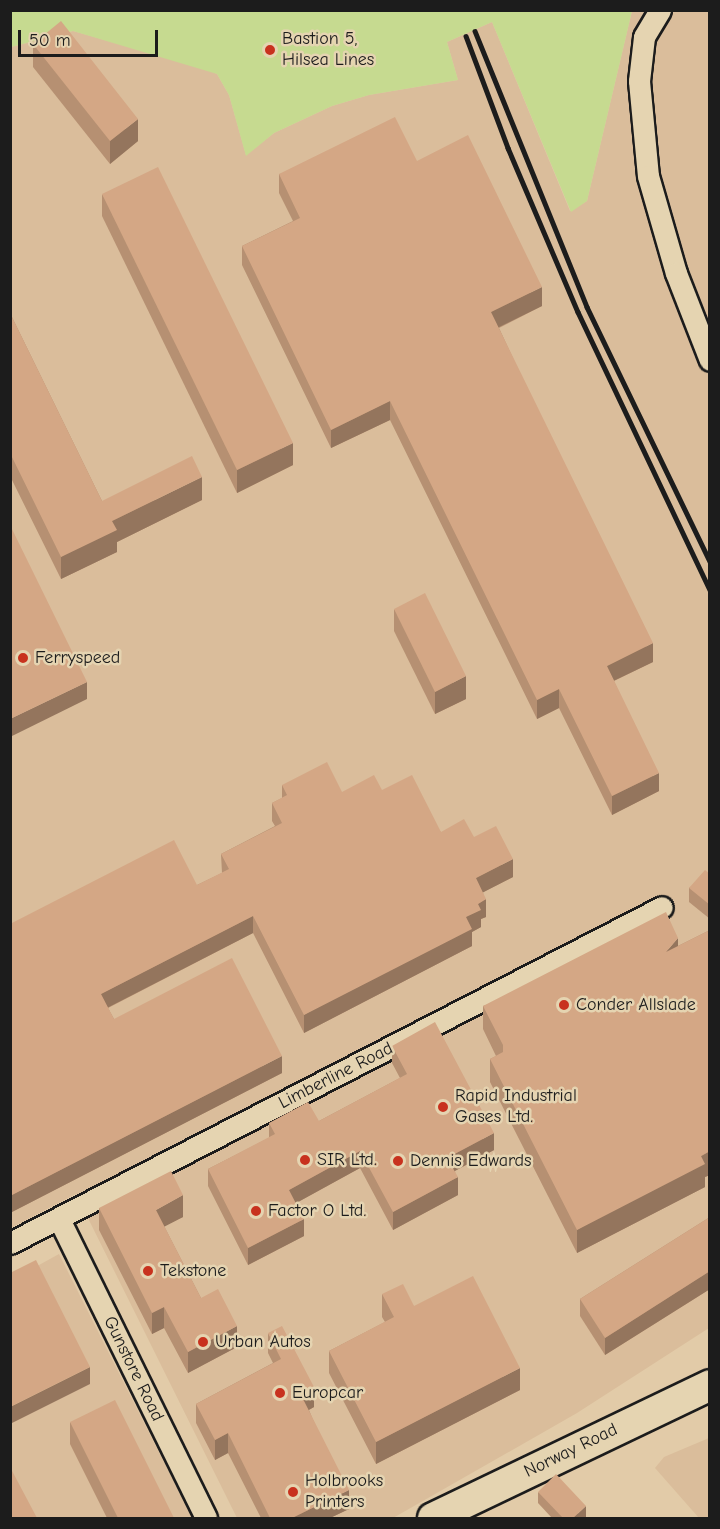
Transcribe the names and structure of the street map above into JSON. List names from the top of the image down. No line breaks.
{"streets":{"street":["Limberline Road","Gunstore Road","Norway Road"]},"crossings":[["Limberline Road","Gunstore Road"]],"places":["Bastion 5, Hilsea Lines","Ferryspeed","Conder Allslade","Rapid Industrial Gases Ltd.","SIR Ltd.","Dennis Edwards","Factor O Ltd.","Tekstone","Urban Autos","Europcar","Holbrooks Printers"],"scale_bar":"50 m"}
